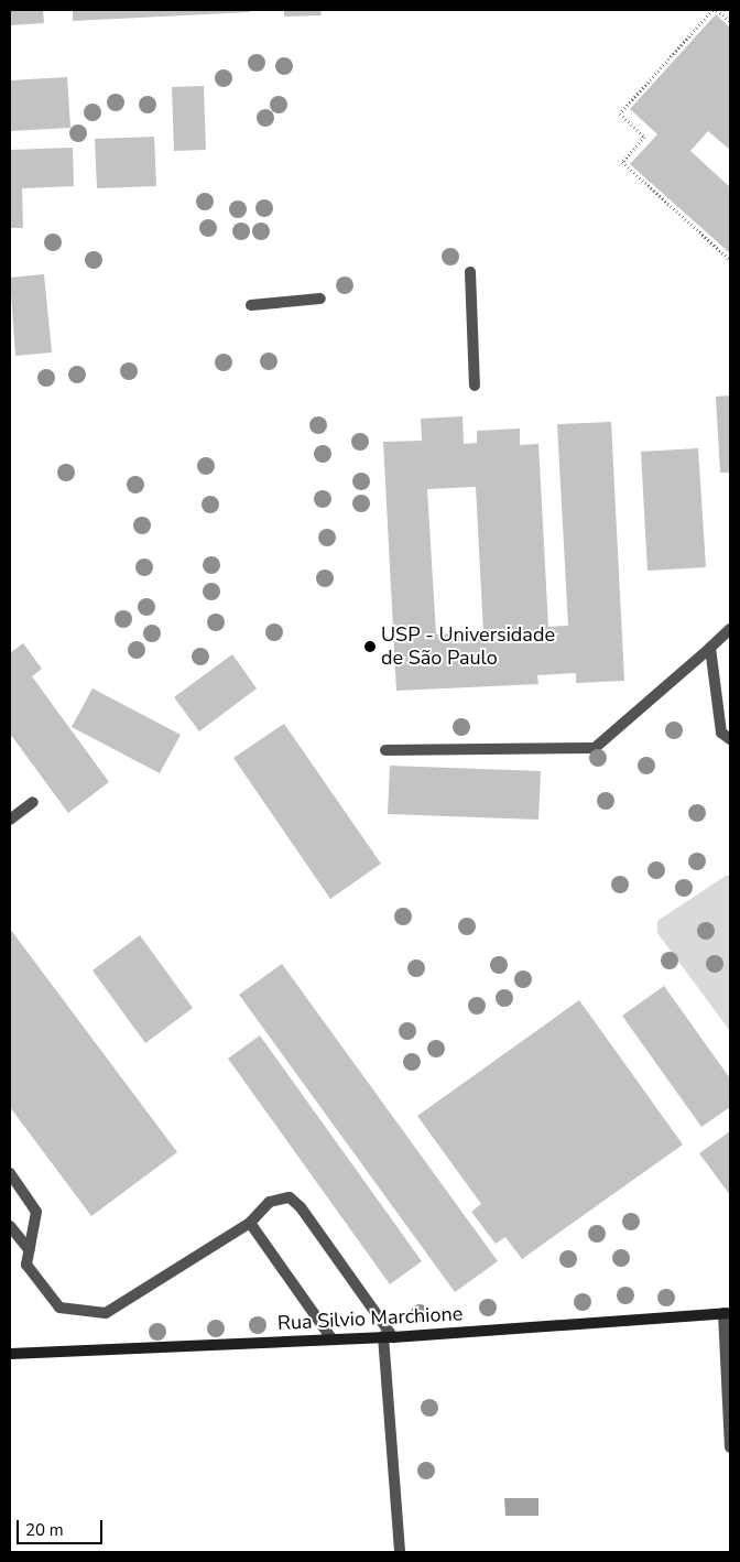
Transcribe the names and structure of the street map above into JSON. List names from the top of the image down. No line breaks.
{"streets":{"street":["Rua Silvio Marchione"]},"places":["USP - Universidade de São Paulo"],"scale_bar":"20 m"}
